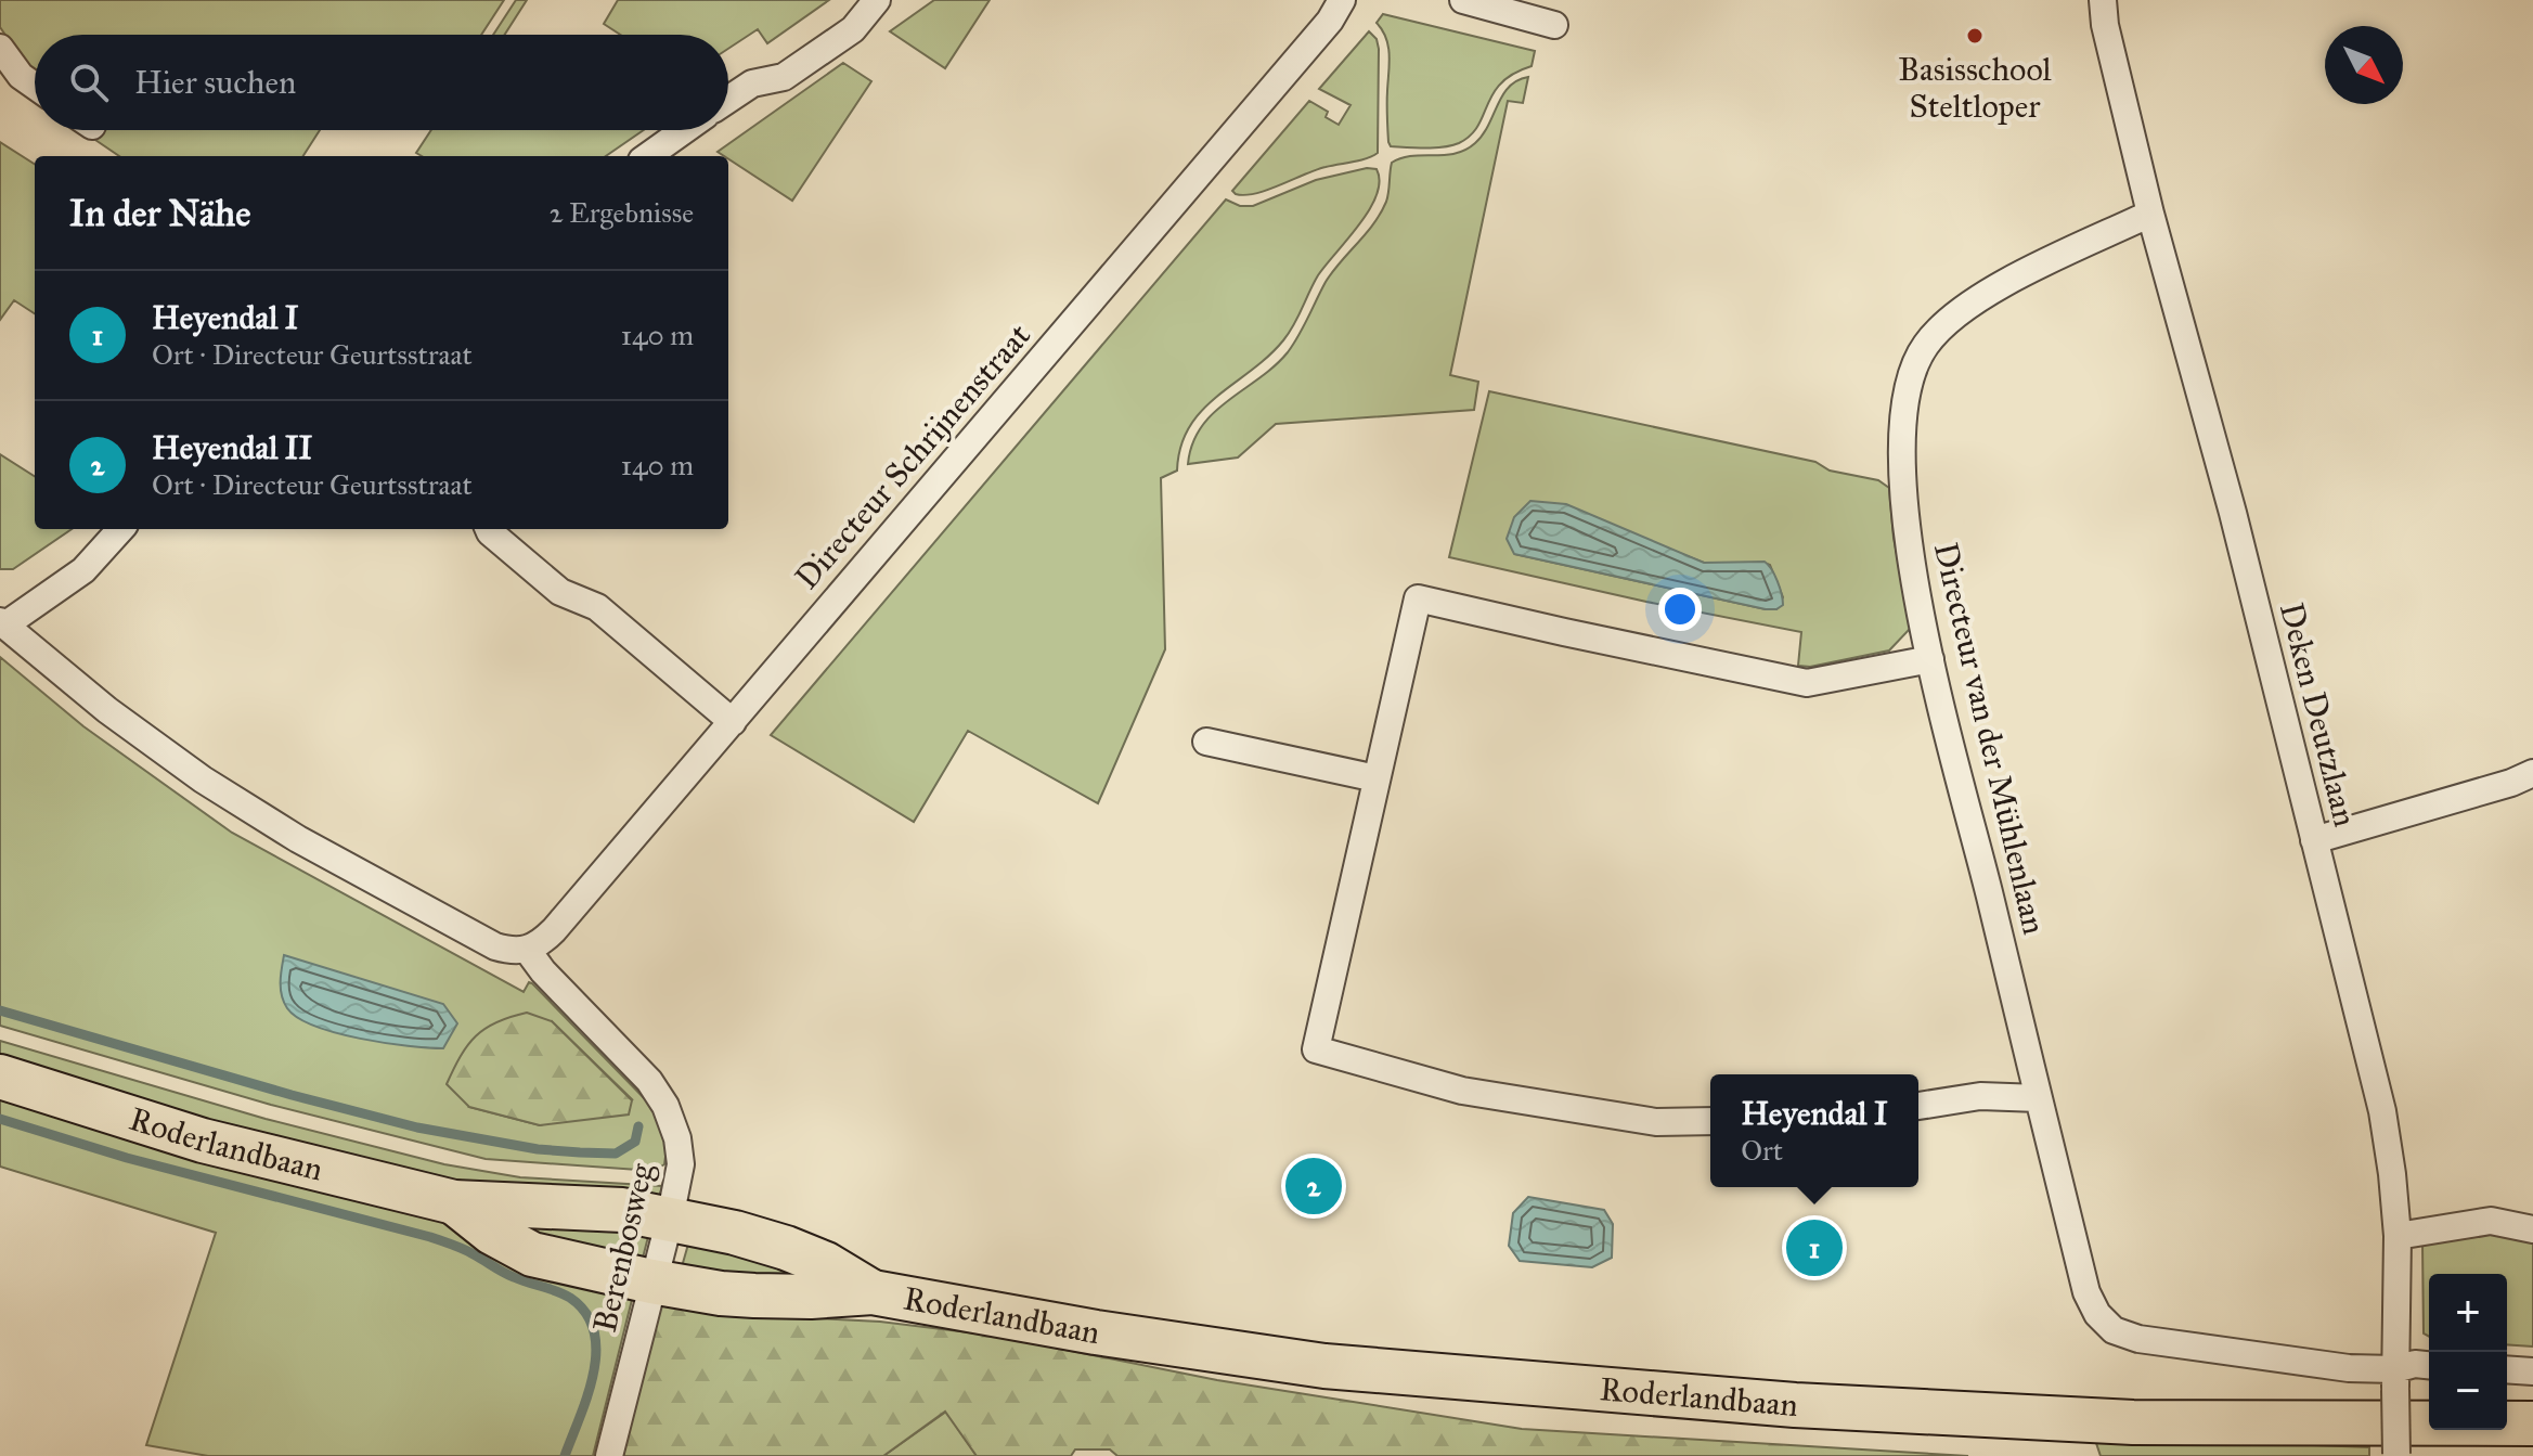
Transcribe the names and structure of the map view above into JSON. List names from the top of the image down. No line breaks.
{"streets":{"main road":["Roderlandbaan"],"street":["Directeur Schrijnenstraat","Deken Deutzlaan","Directeur van der Mühlenlaan","Berenbosweg"]},"crossings":[["Directeur Schrijnenstraat","Berenbosweg"],["Deken Deutzlaan","Directeur van der Mühlenlaan"],["Roderlandbaan","Berenbosweg"]],"places":["Basisschool Steltloper"],"north":"bottom right","page":{"search":"Hier suchen","heading":["In der Nähe","2 Ergebnisse"],"list":[{"mark":"1","name":"Heyendal I","note":"Ort · Directeur Geurtsstraat","value":"140 m"},{"mark":"2","name":"Heyendal II","note":"Ort · Directeur Geurtsstraat","value":"140 m"}],"popup":["Heyendal I","Ort"],"pins":["2","1"],"map_buttons":["+","−"]}}
